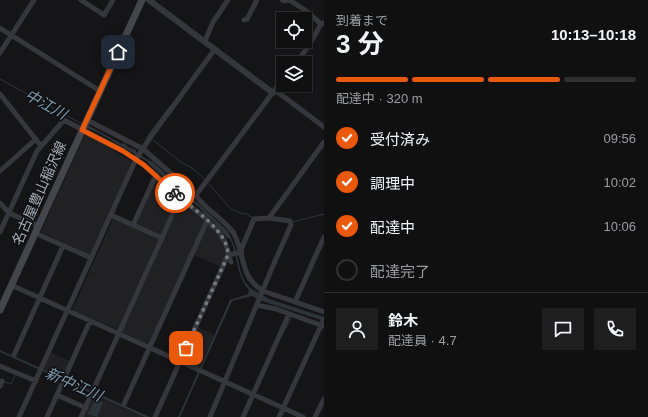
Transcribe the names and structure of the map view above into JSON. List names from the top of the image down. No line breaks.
{"streets":{"main road":["名古屋豊山稲沢線"]},"water":["中江川","新中江川"],"page":{"heading":["3 分","到着まで","10:13–10:18"],"panel":["鈴木","配達員 · 4.7"],"bar":"配達中 · 320 m","list":[["受付済み","09:56"],["調理中","10:02"],["配達中","10:06"],"配達完了"]}}
